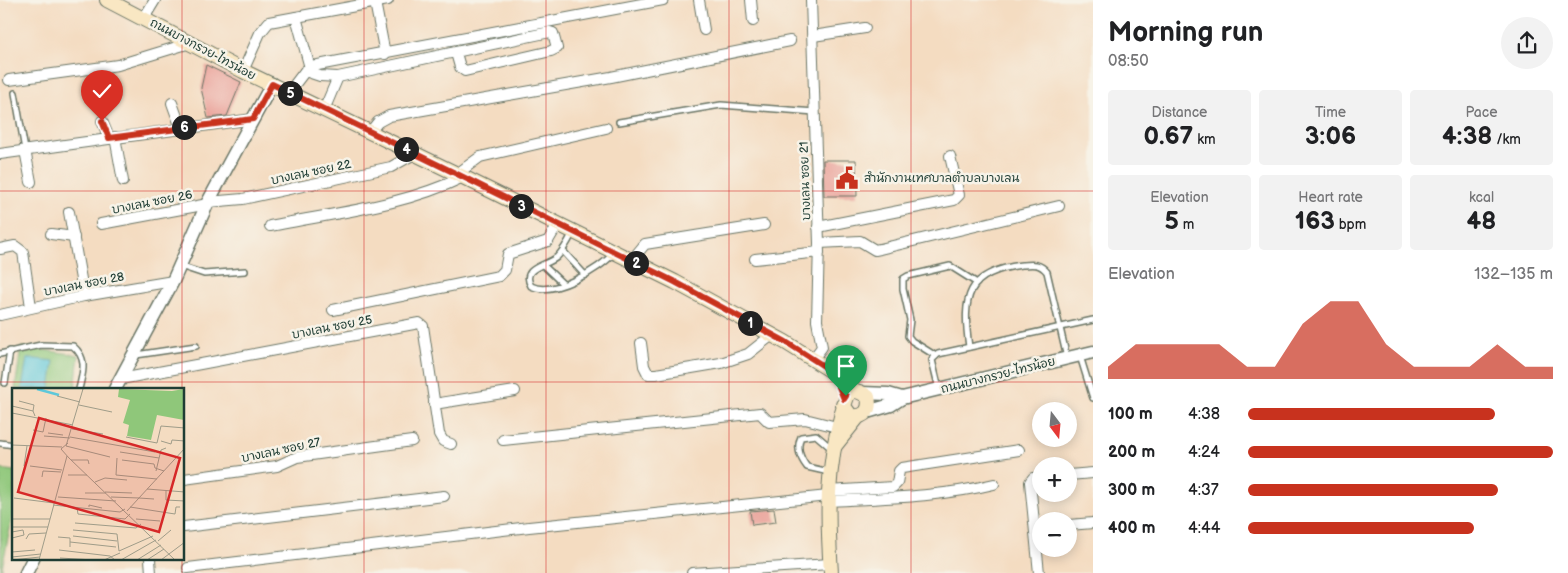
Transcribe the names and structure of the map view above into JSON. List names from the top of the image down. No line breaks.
{"streets":{"main road":["ถนนบางกรวย-ไทรน้อย"],"street":["บางเลน ซอย 22","บางเลน ซอย 21","บางเลน ซอย 26","บางเลน ซอย 28","บางเลน ซอย 25","บางเลน ซอย 27"]},"crossings":[["ถนนบางกรวย-ไทรน้อย","บางเลน ซอย 22"],["ถนนบางกรวย-ไทรน้อย","บางเลน ซอย 21"],["บางเลน ซอย 22","บางเลน ซอย 26"]],"places":{"public building":["สำนักงานเทศบาลตำบลบางเลน"]},"north":"bottom","page":{"heading":["Morning run","08:50"],"pins":["5","6","4","3","2","1"],"stats":[["Distance","0.67 km"],["Time","3:06"],["Pace","4:38 /km"],["Elevation","5 m"],["Heart rate","163 bpm"],["kcal","48"]],"chart":["Elevation","132–135 m"],"list":[{"name":"100 m","note":"4:38"},{"name":"200 m","note":"4:24"},{"name":"300 m","note":"4:37"},{"name":"400 m","note":"4:44"}],"map_buttons":["+","−"]}}
